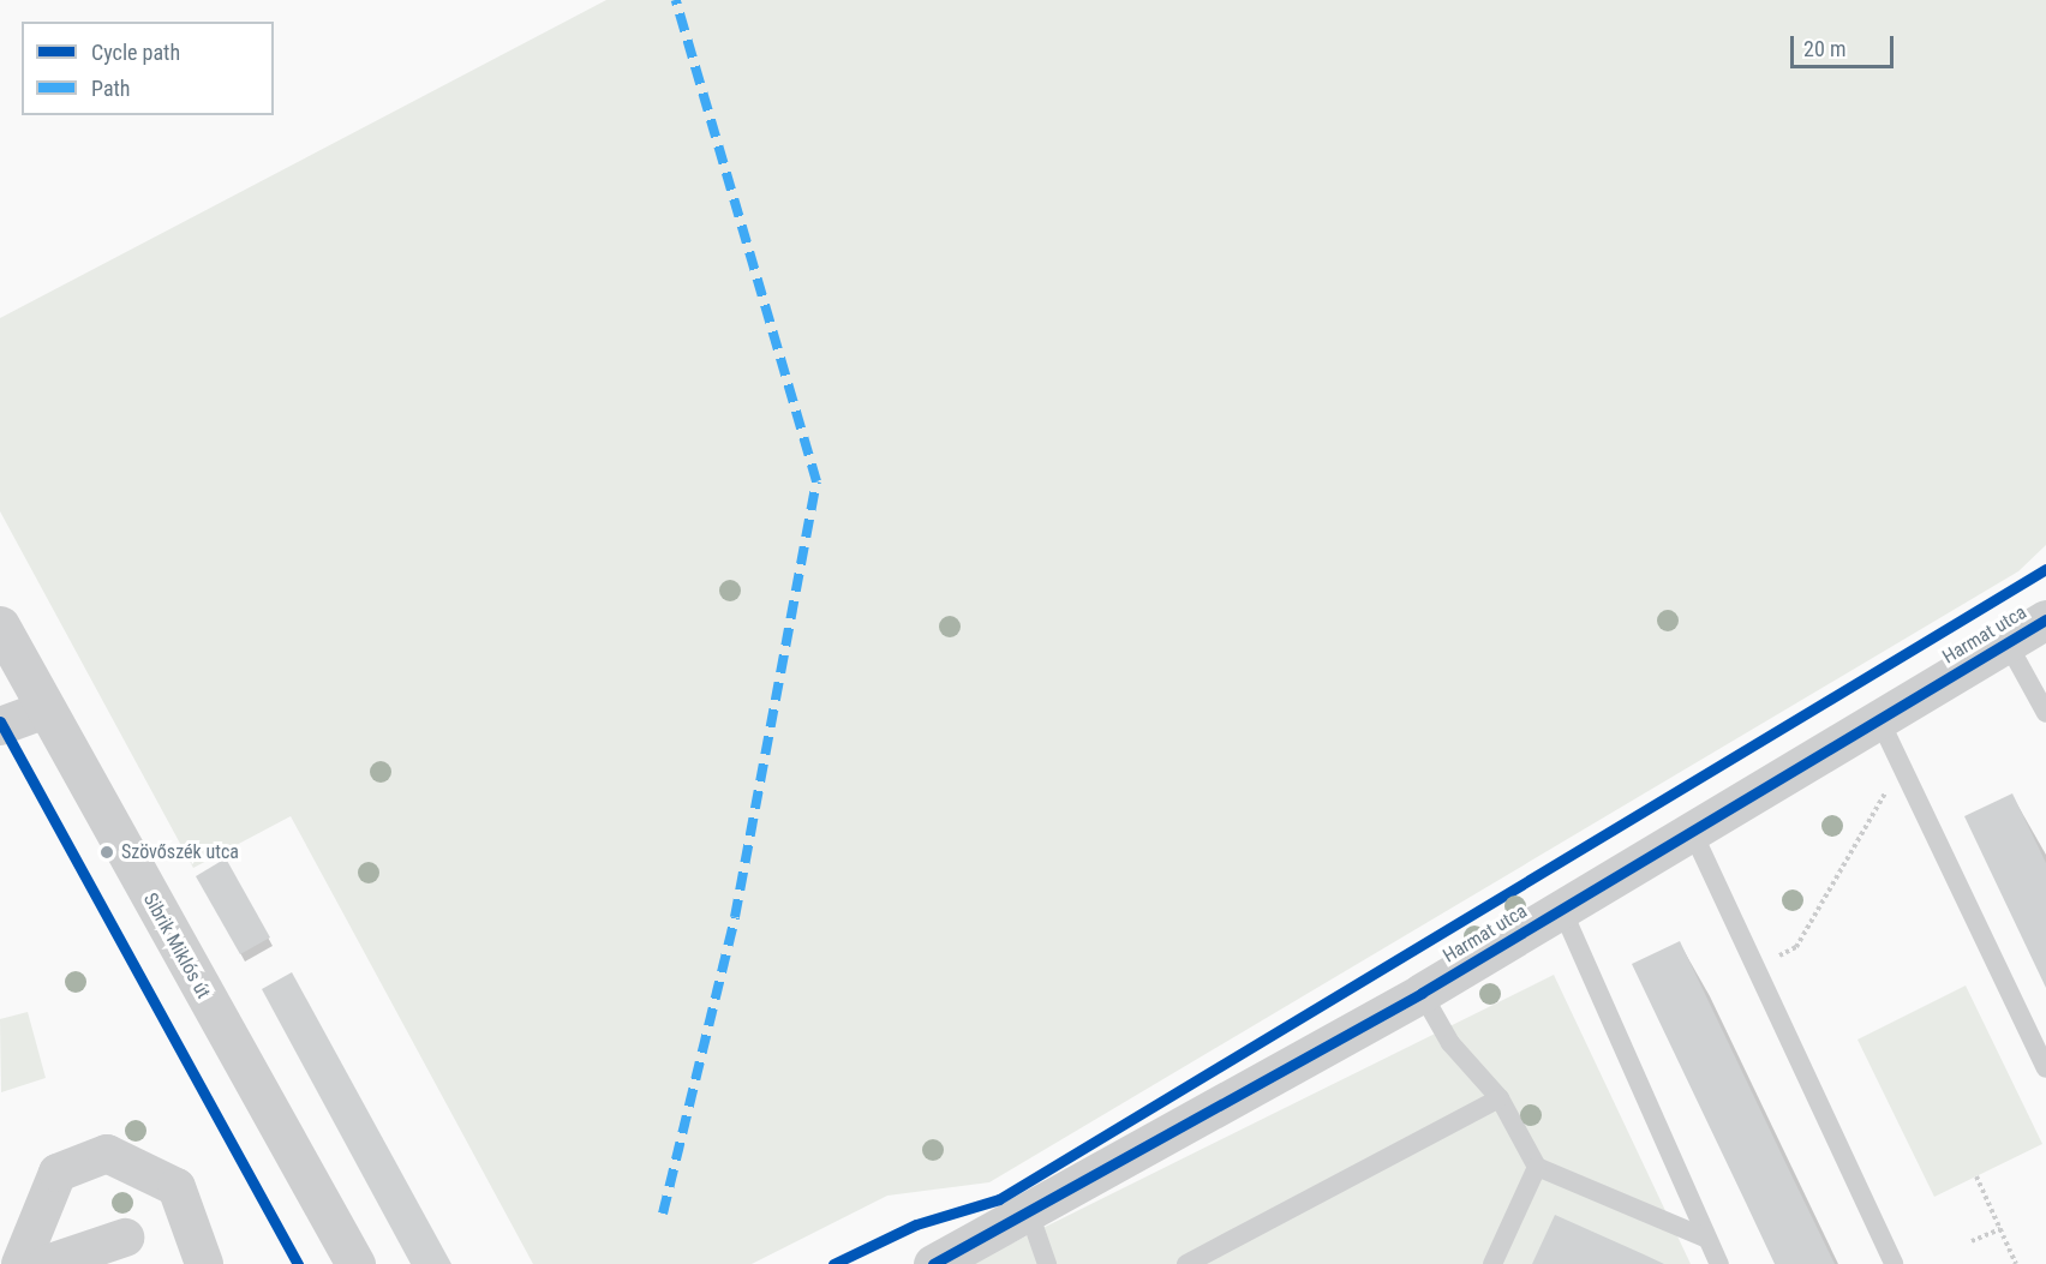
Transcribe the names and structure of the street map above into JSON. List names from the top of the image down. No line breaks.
{"streets":{"street":["Harmat utca","Sibrik Miklós út"]},"places":["Szövőszék utca"],"legend":["Cycle path","Path"],"scale_bar":"20 m"}
